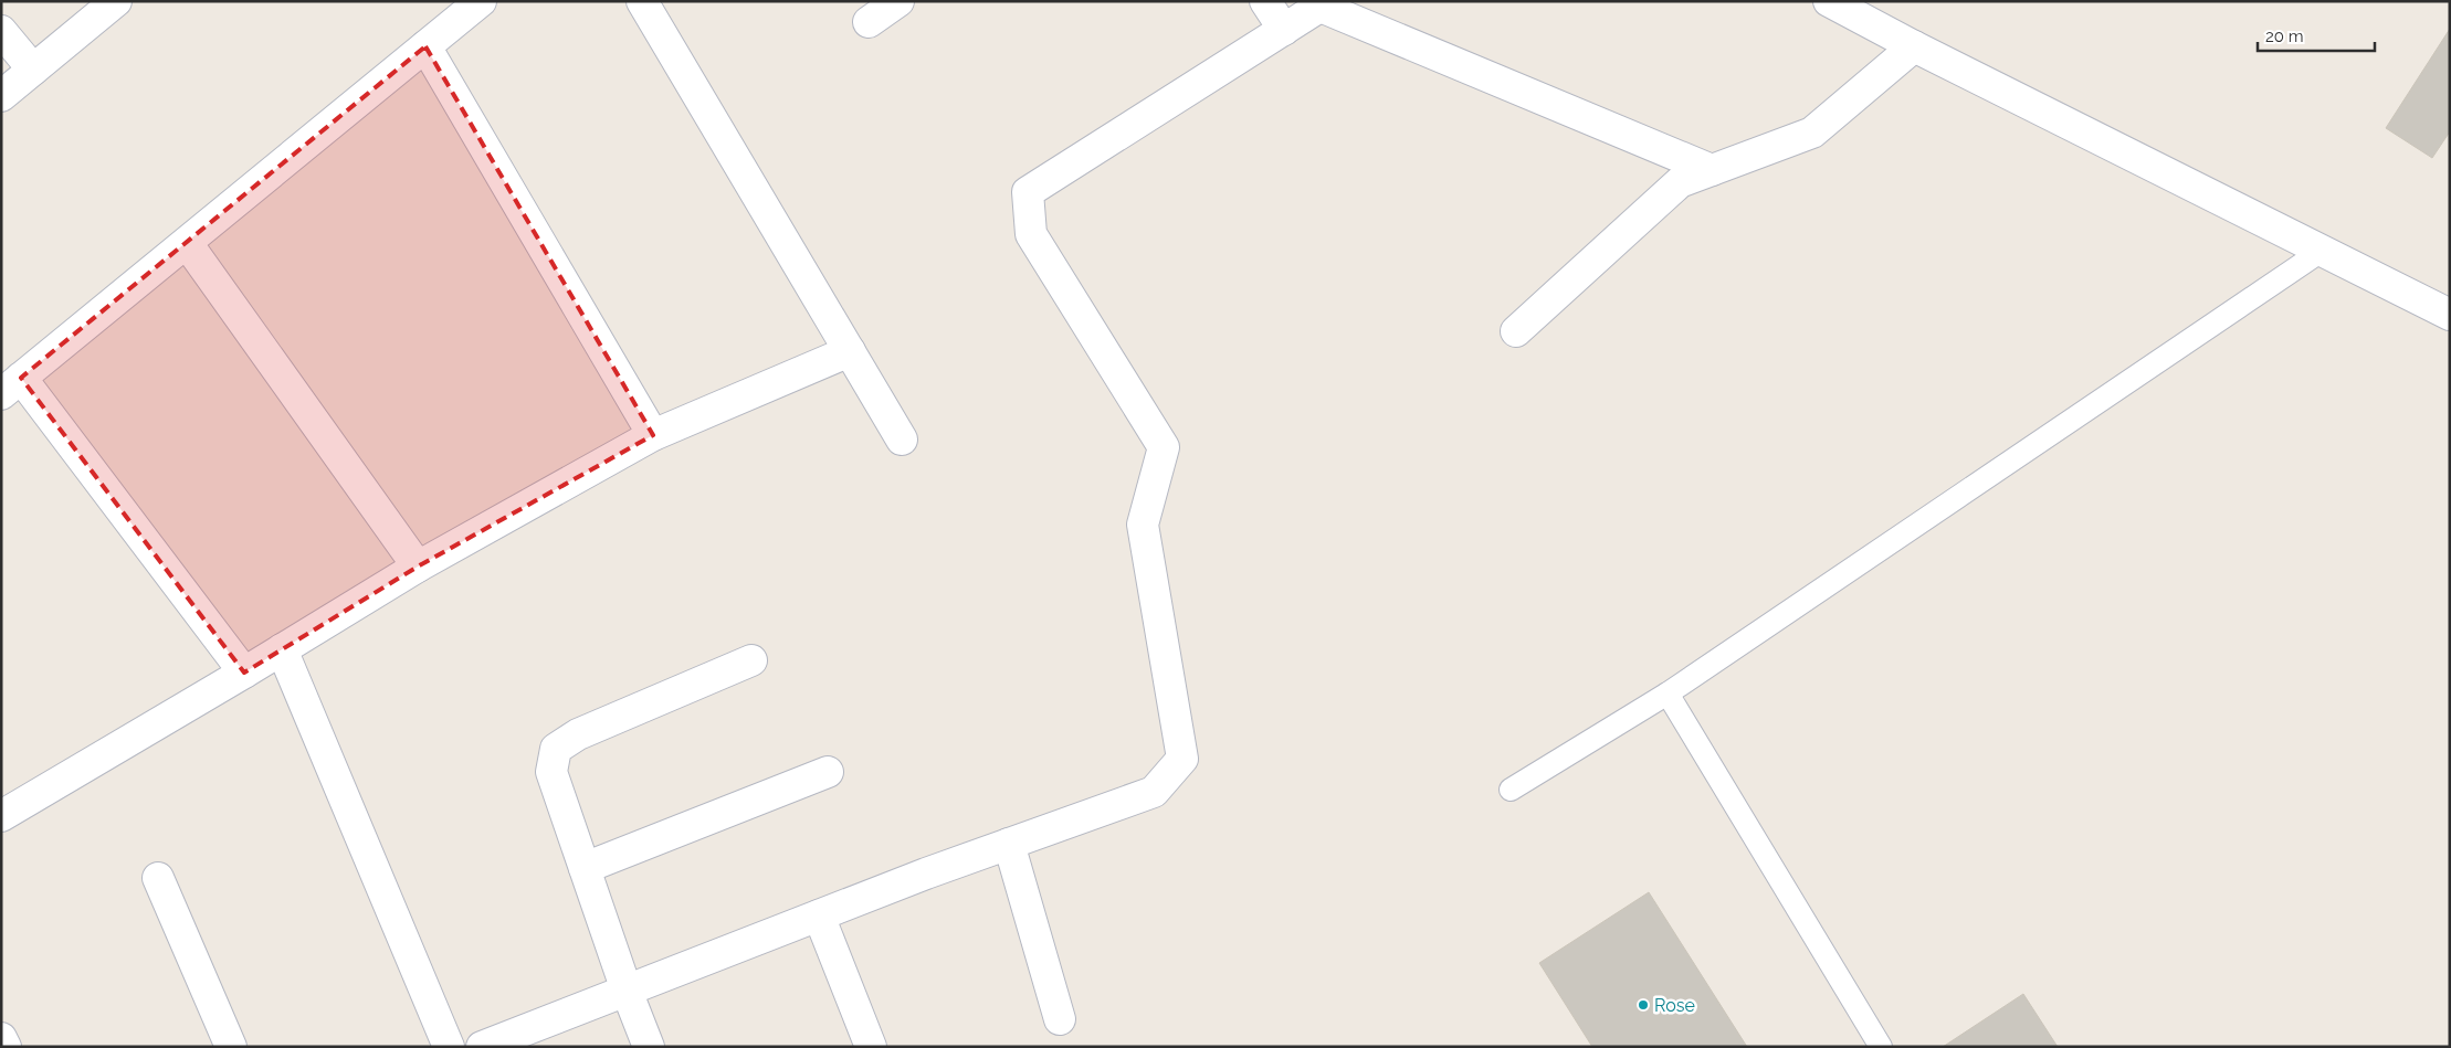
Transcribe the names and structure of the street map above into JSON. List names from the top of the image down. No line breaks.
{"places":["Rose"],"scale_bar":"20 m"}
